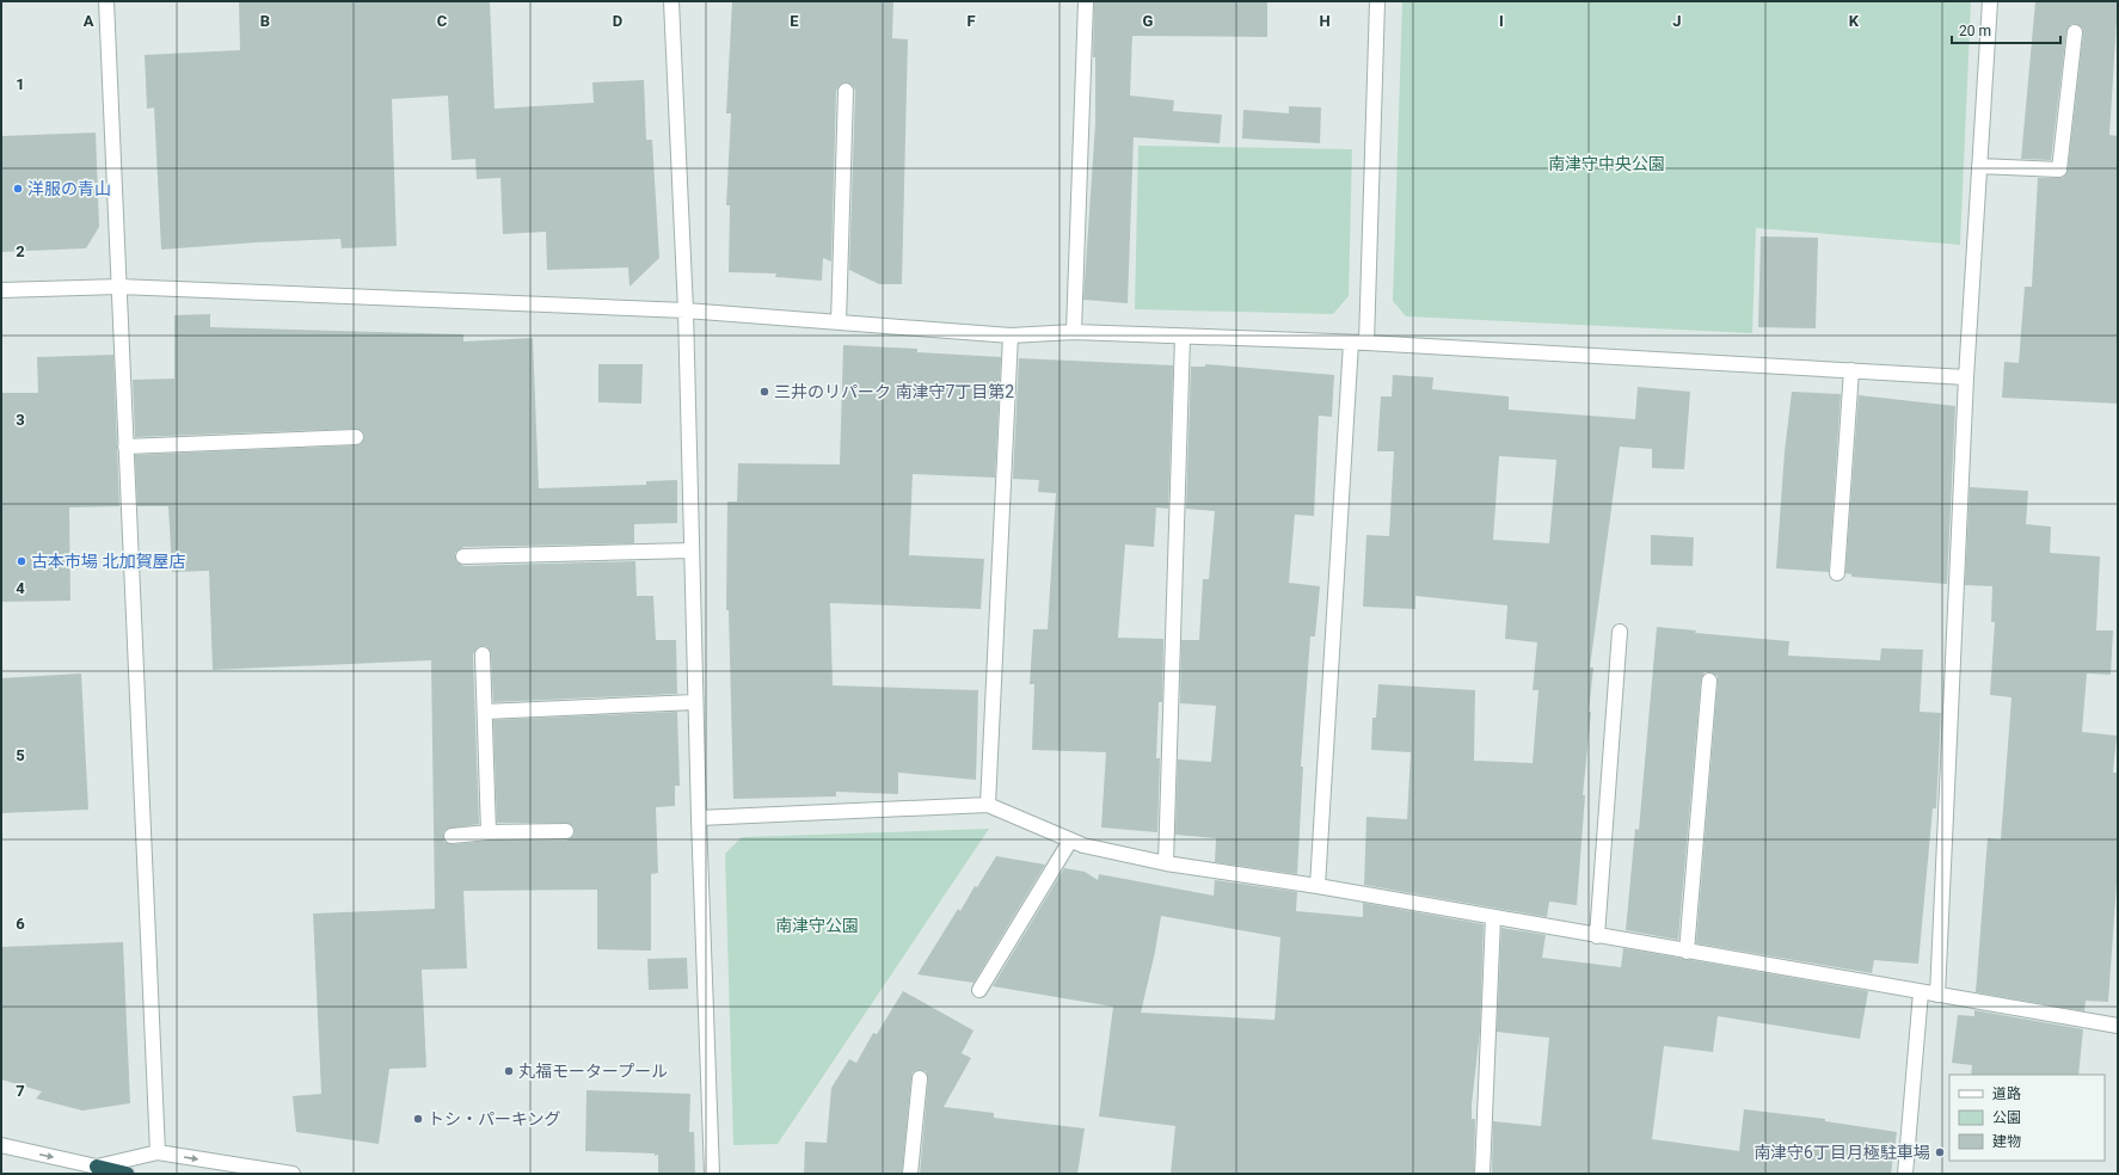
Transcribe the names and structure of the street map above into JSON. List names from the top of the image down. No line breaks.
{"parks":["南津守中央公園","南津守公園"],"places":["洋服の青山","三井のリパーク 南津守7丁目第2","古本市場 北加賀屋店","丸福モータープール","トシ・パーキング","南津守6丁目月極駐車場"],"legend":["道路","公園","建物"],"scale_bar":"20 m","grid":{"columns":["A","B","C","D","E","F","G","H","I","J","K"],"rows":["1","2","3","4","5","6","7"]}}
